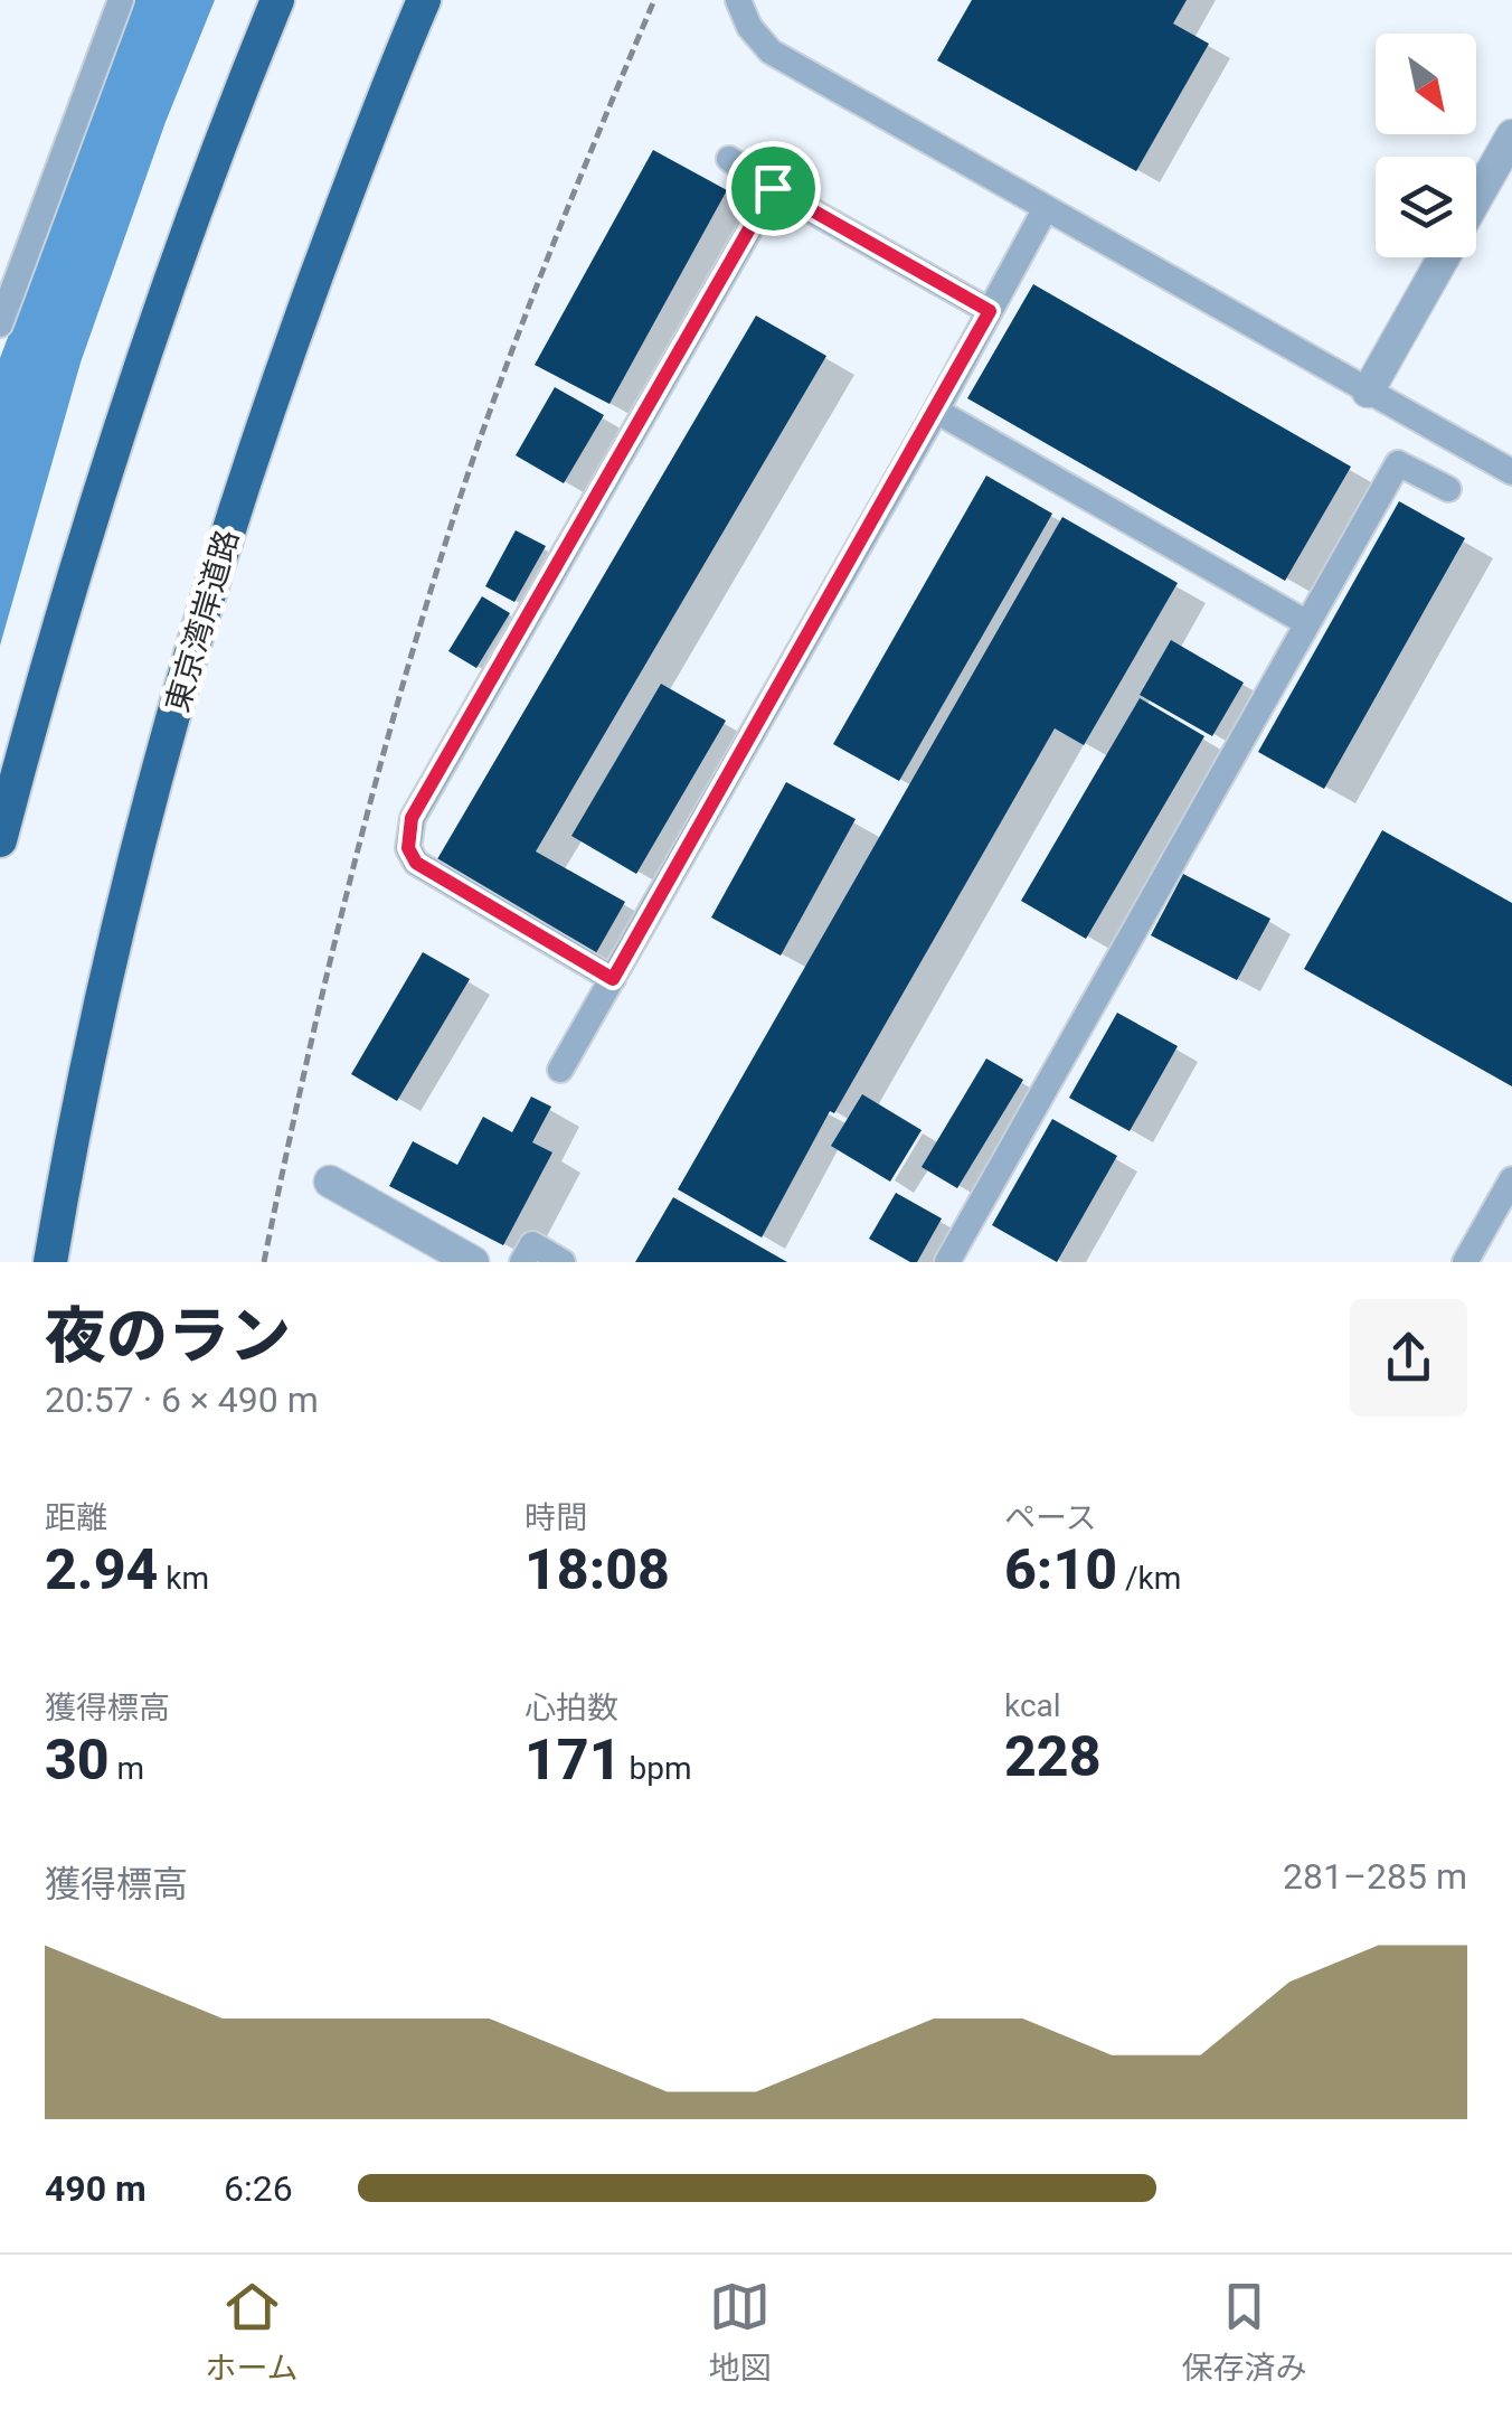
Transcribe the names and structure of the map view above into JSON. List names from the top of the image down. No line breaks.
{"streets":{"highway":["東京湾岸道路"]},"north":"bottom right","page":{"heading":["夜のラン","20:57 · 6 × 490 m"],"stats":[["距離","2.94 km"],["時間","18:08"],["ペース","6:10 /km"],["獲得標高","30 m"],["心拍数","171 bpm"],["kcal","228"]],"chart":["獲得標高","281–285 m"],"list":[{"name":"490 m","note":"6:26"}],"tabs":["ホーム","地図","保存済み"]}}
